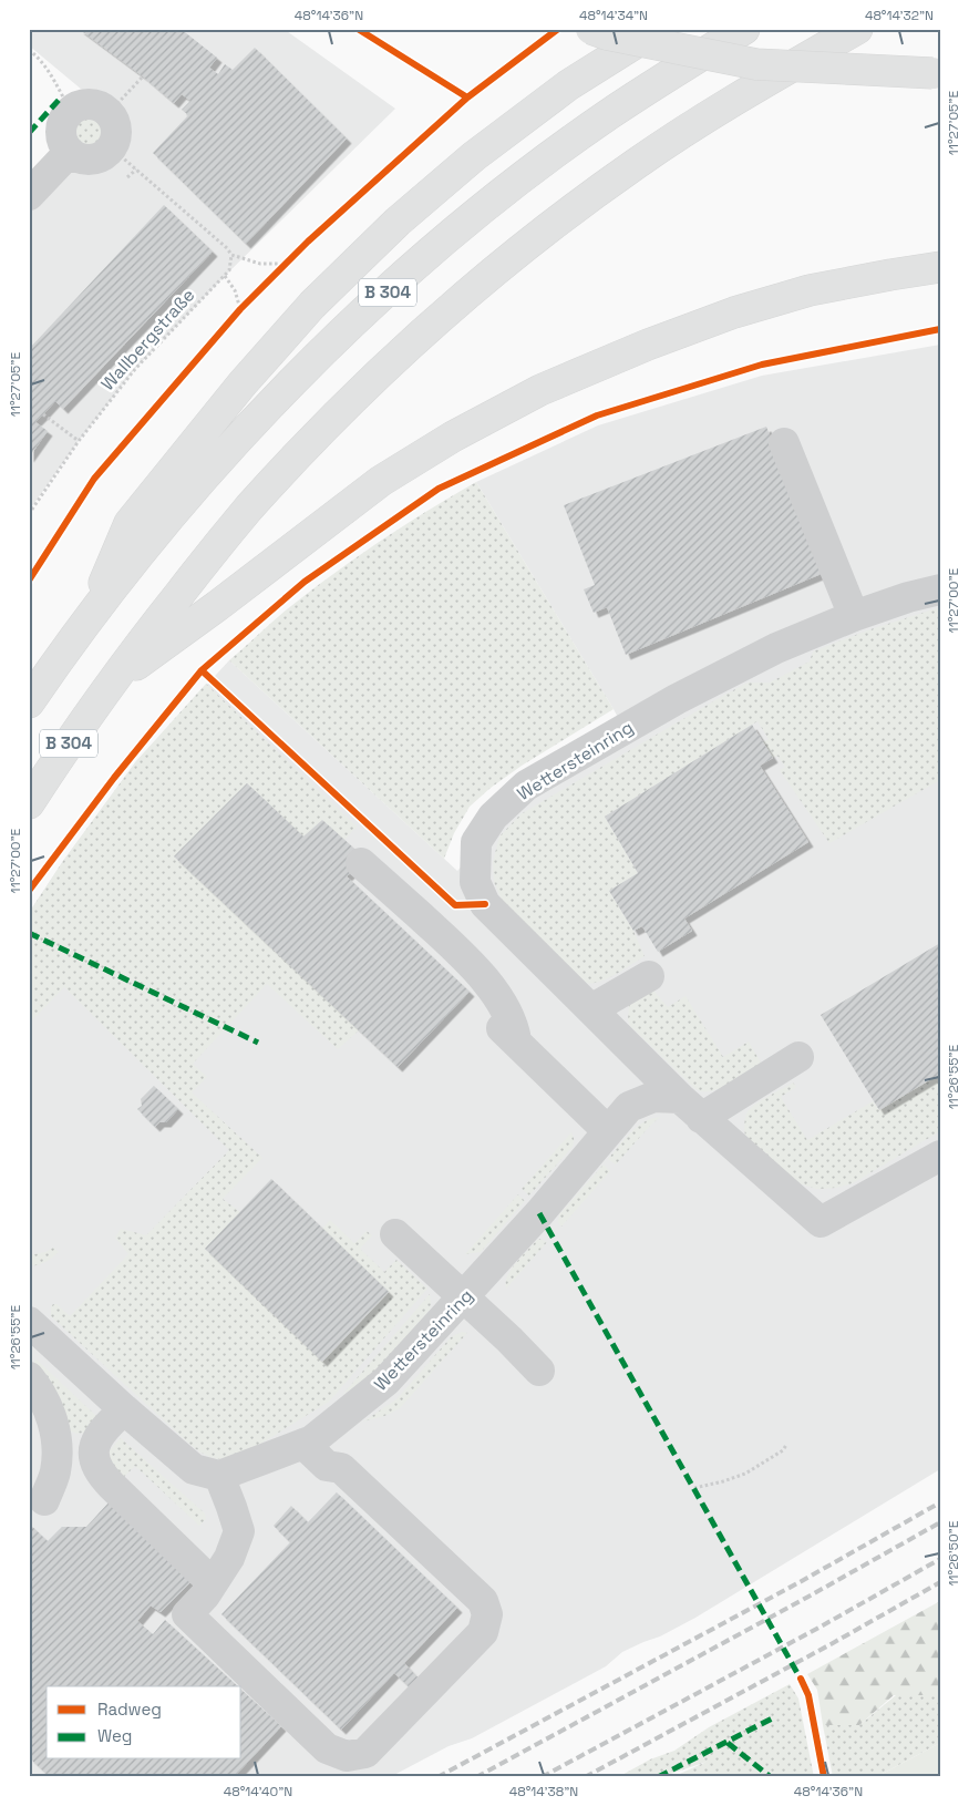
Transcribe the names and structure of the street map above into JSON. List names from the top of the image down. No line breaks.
{"streets":{"highway":["B 304"],"street":["Wettersteinring"],"path":["Wallbergstraße"]},"legend":["Radweg","Weg"],"coordinates":["48°14'36\"N","48°14'34\"N","48°14'32\"N","11°27'05\"E","11°27'00\"E","11°26'55\"E","11°26'50\"E","48°14'40\"N","48°14'38\"N"]}
